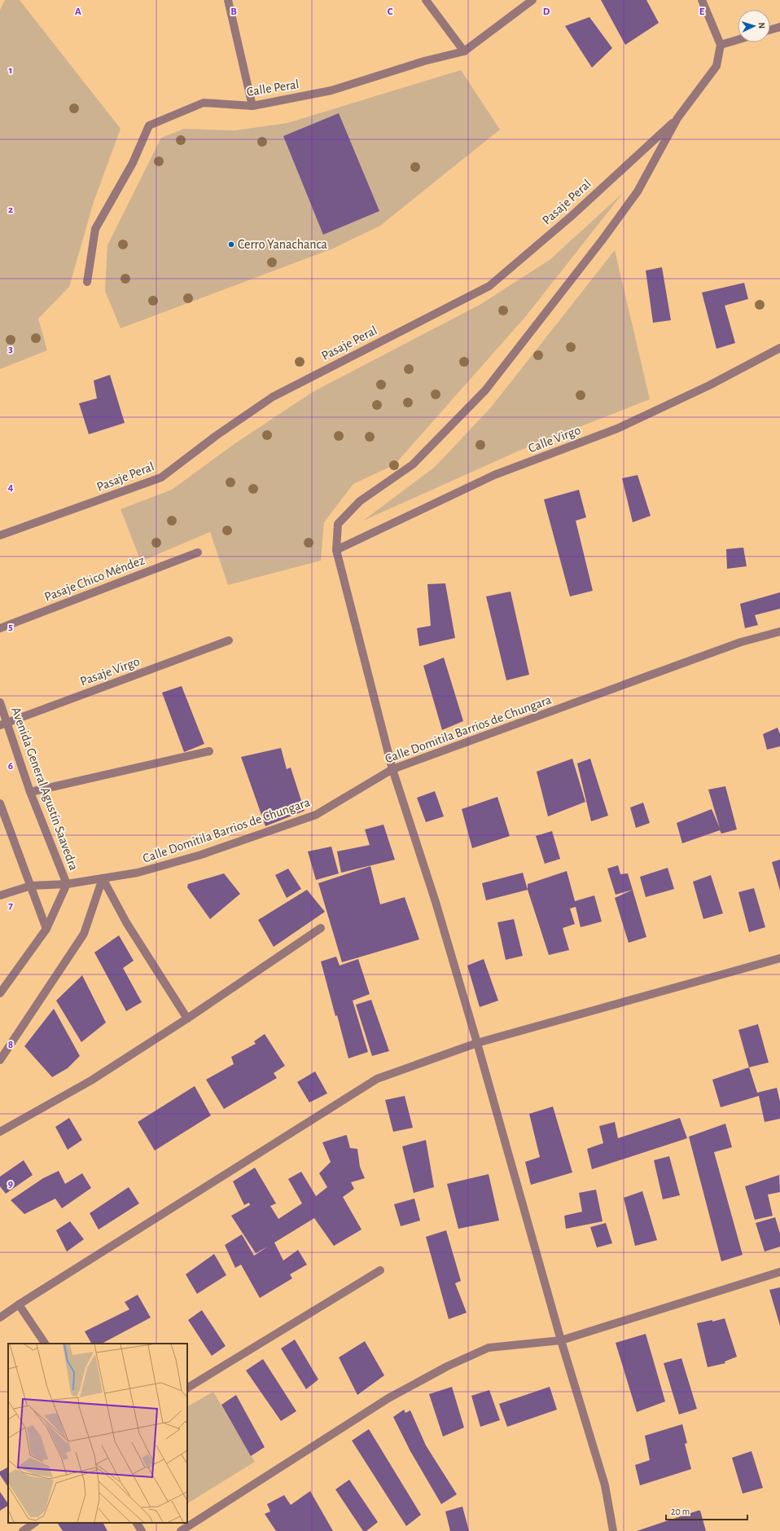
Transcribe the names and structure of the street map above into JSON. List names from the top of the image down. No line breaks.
{"streets":{"street":["Calle Peral","Pasaje Peral","Calle Virgo","Pasaje Chico Méndez","Pasaje Virgo","Calle Domitila Barrios de Chungara","Avenida General Agustín Saavedra"]},"crossings":[["Pasaje Virgo","Avenida General Agustín Saavedra"],["Calle Domitila Barrios de Chungara","Avenida General Agustín Saavedra"]],"places":["Cerro Yanachanca"],"scale_bar":"20 m","north":"right","grid":{"columns":["A","B","C","D","E"],"rows":["1","2","3","4","5","6","7","8","9"]}}
